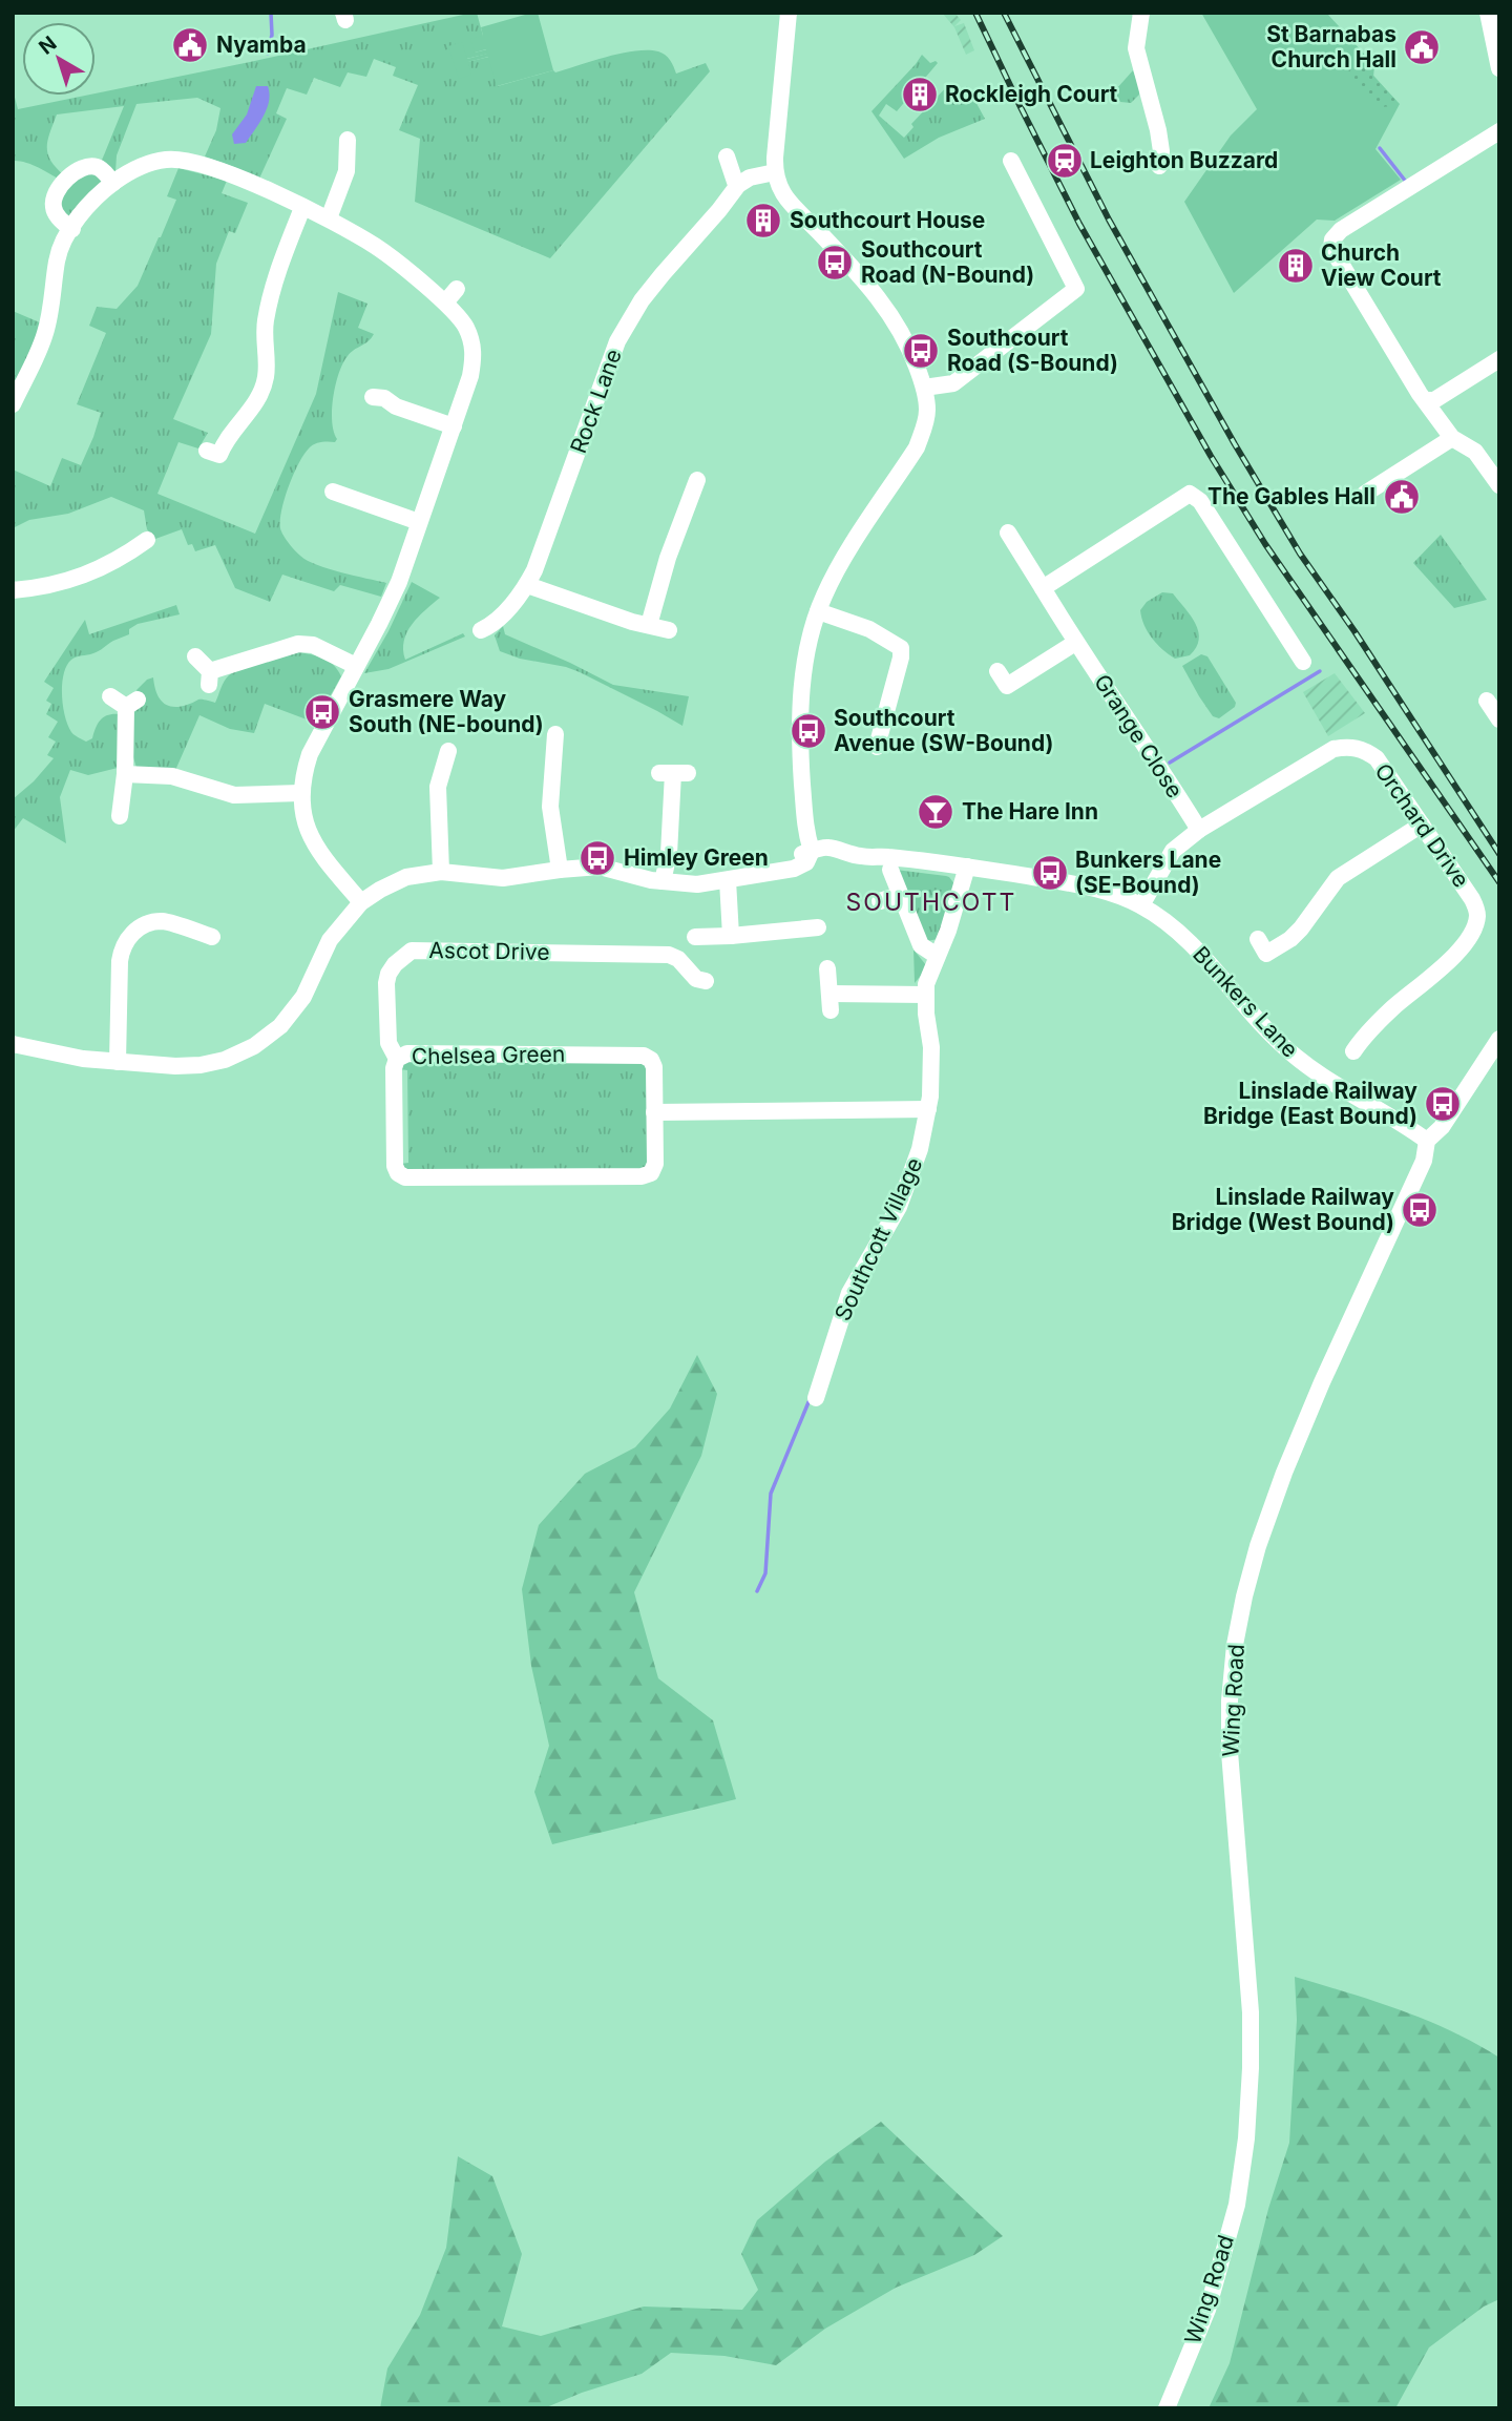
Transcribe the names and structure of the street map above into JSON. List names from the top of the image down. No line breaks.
{"streets":{"street":["Rock Lane","Grange Close","Orchard Drive","Ascot Drive","Bunkers Lane","Chelsea Green","Southcott Village","Wing Road"]},"crossings":[["Grange Close","Orchard Drive"],["Orchard Drive","Bunkers Lane"],["Ascot Drive","Chelsea Green"],["Bunkers Lane","Wing Road"]],"districts":["SOUTHCOTT"],"places":{"public building":["Nyamba","St Barnabas Church Hall","The Gables Hall"],"building":["Rockleigh Court","Southcourt House","Church View Court"],"station":["Leighton Buzzard"],"bus stop":["Southcourt Road (N-Bound)","Southcourt Road (S-Bound)","Grasmere Way South (NE-bound)","Southcourt Avenue (SW-Bound)","Himley Green","Bunkers Lane (SE-Bound)","Linslade Railway Bridge (East Bound)","Linslade Railway Bridge (West Bound)"],"bar":["The Hare Inn"]},"north":"top left"}
